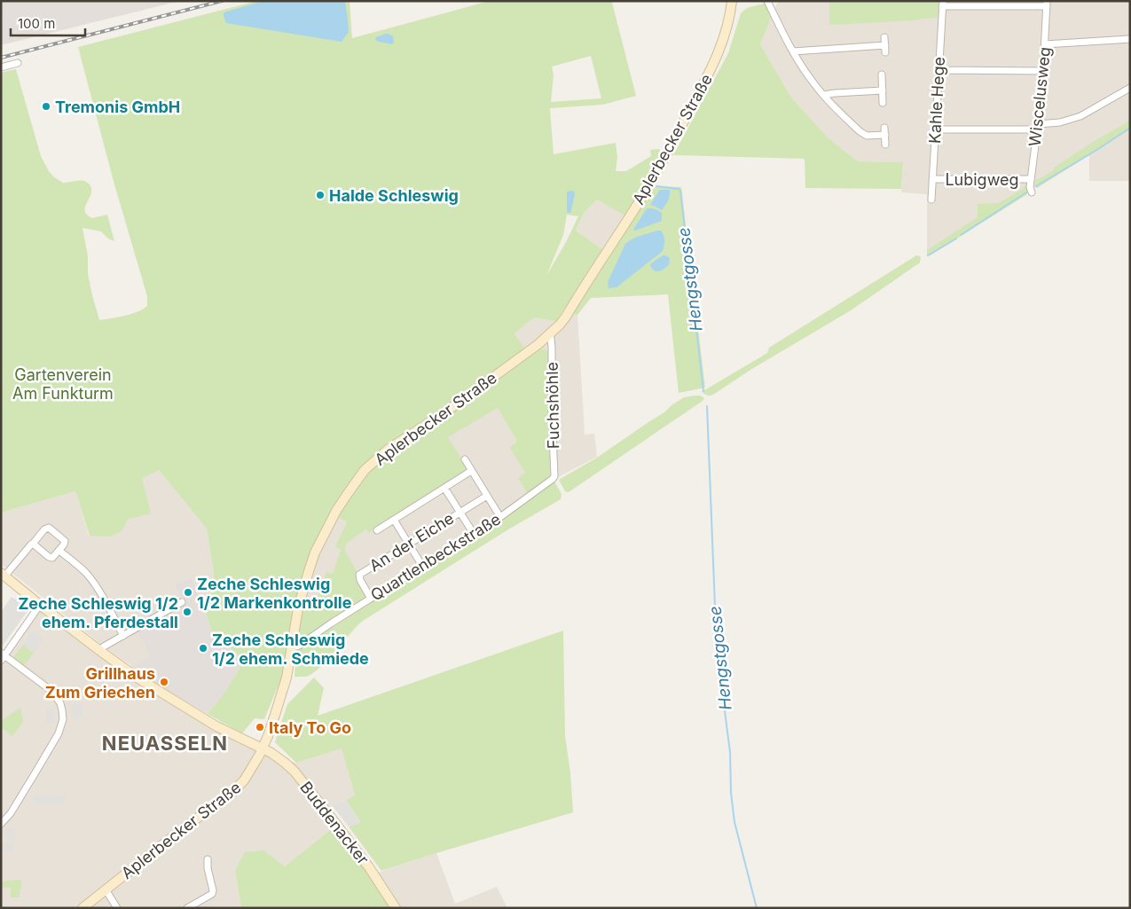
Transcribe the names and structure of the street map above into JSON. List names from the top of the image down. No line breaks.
{"streets":{"main road":["Aplerbecker Straße","Buddenacker"],"street":["Wiscelusweg","Kahle Hege","Lubigweg","Fuchshöhle","An der Eiche","Quartlenbeckstraße"]},"crossings":[["Wiscelusweg","Lubigweg"],["Kahle Hege","Lubigweg"],["Aplerbecker Straße","Fuchshöhle"],["Aplerbecker Straße","Quartlenbeckstraße"],["Aplerbecker Straße","Buddenacker"],["Fuchshöhle","Quartlenbeckstraße"],["An der Eiche","Quartlenbeckstraße"]],"districts":["NEUASSELN"],"water":["Hengstgosse"],"parks":["Gartenverein Am Funkturm"],"places":["Tremonis GmbH","Halde Schleswig","Zeche Schleswig 1/2 Markenkontrolle","Zeche Schleswig 1/2 ehem. Pferdestall","Zeche Schleswig 1/2 ehem. Schmiede","Grillhaus Zum Griechen","Italy To Go"],"scale_bar":"100 m"}
